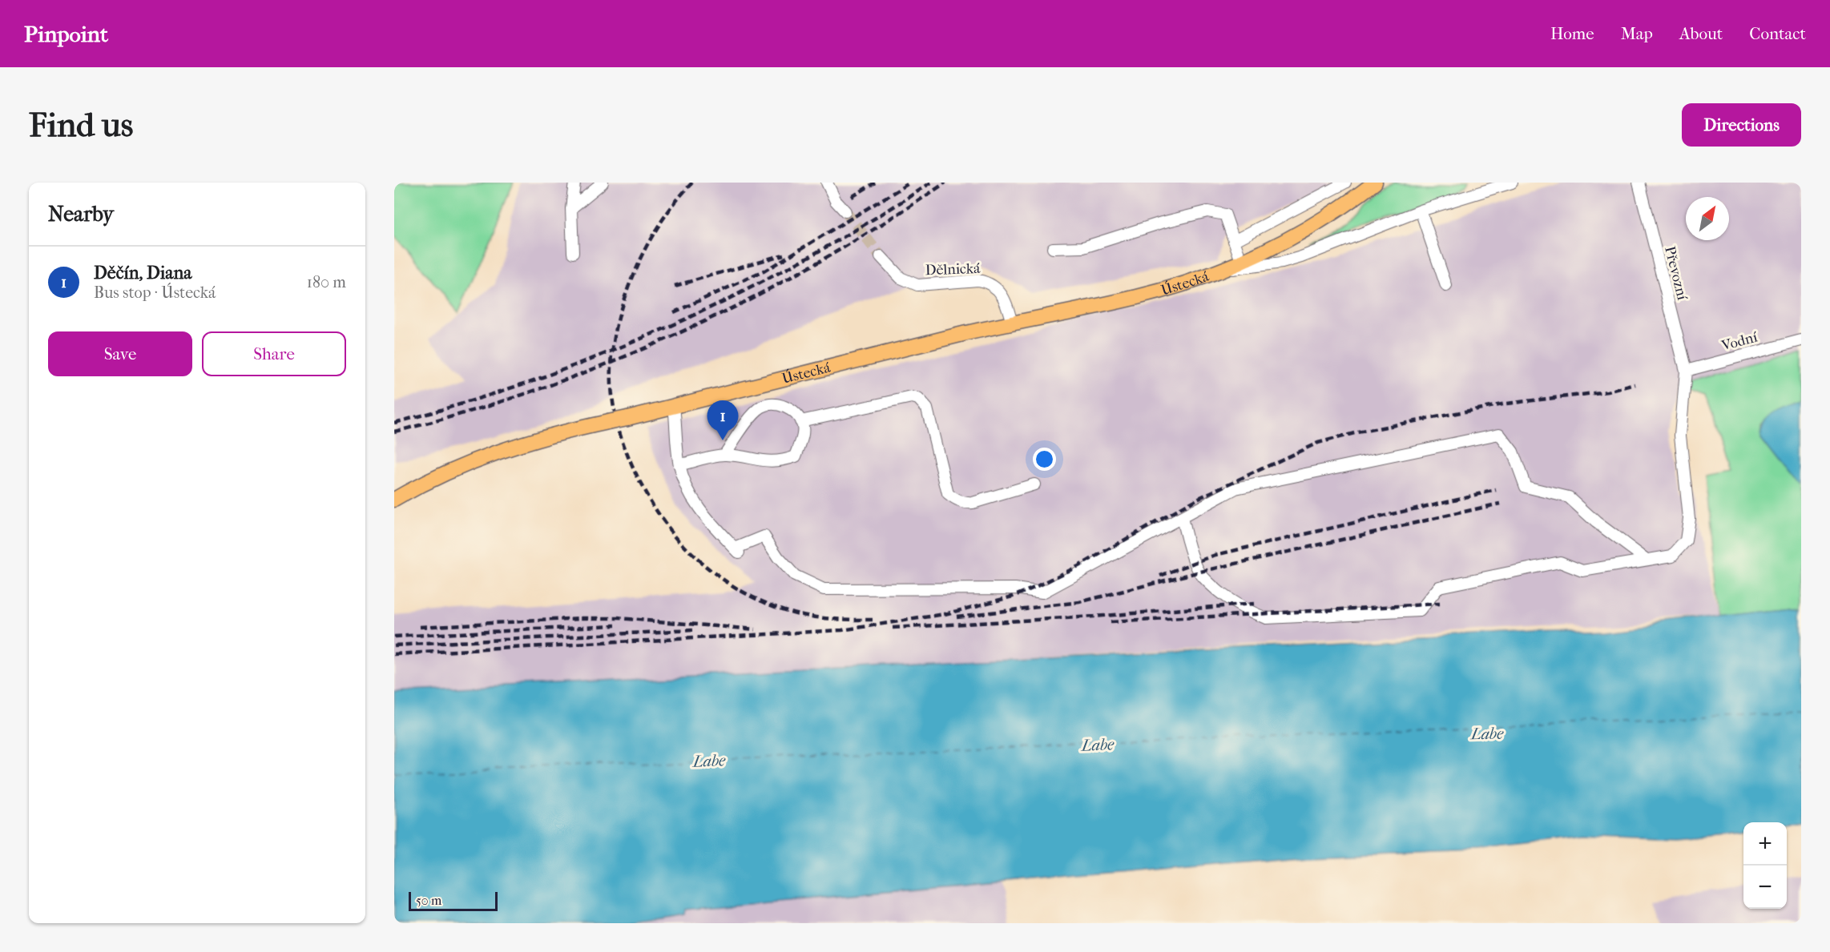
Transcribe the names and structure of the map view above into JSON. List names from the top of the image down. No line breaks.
{"streets":{"main road":["Ústecká"],"street":["Dělnická","Převozní","Vodní"]},"crossings":[["Dělnická","Ústecká"],["Převozní","Vodní"]],"water":["Labe"],"scale_bar":"50 m","north":"top right","page":{"header":"Pinpoint","nav":["Home","Map","About","Contact"],"buttons":["Directions",["Save","Share"]],"title":"Find us","heading":"Nearby","list":[{"mark":"1","name":"Děčín, Diana","note":"Bus stop · Ústecká","value":"180 m"}],"pins":"1","map_buttons":["+","−"],"scale":"50 m"}}
